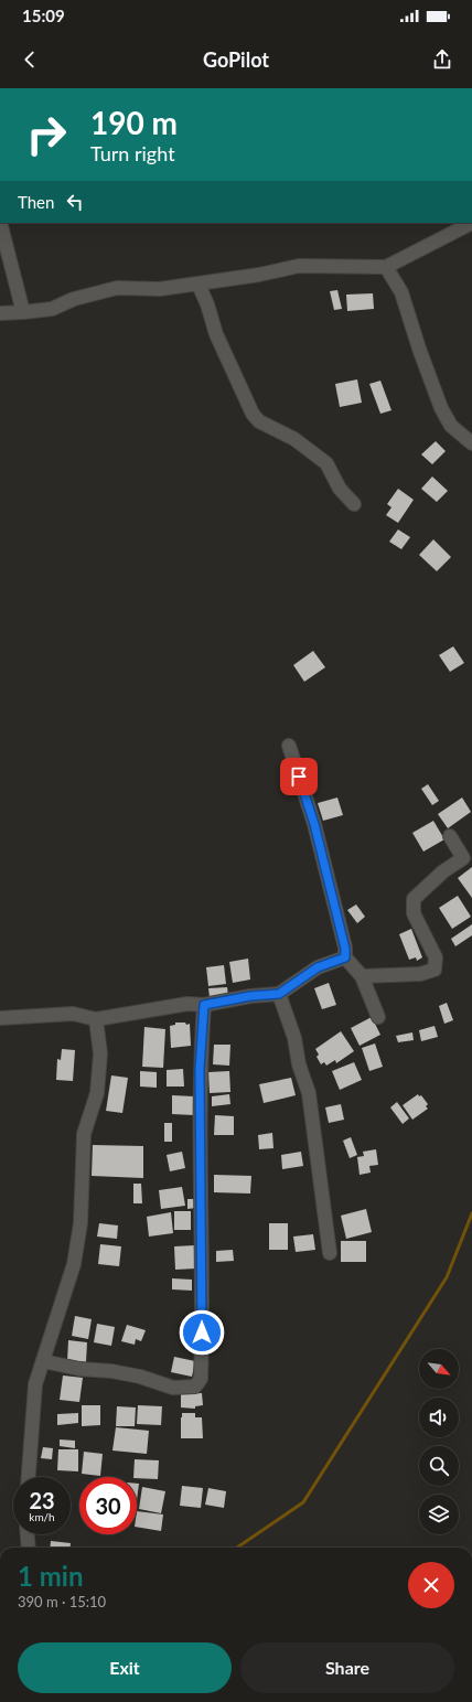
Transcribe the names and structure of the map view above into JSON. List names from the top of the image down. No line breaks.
{"north":"bottom right","page":{"status":"15:09","header":"GoPilot","turn":["190 m","Turn right"],"then":"Then","speed":"23 km/h","limit":"30","heading":["1 min","390 m · 15:10"],"buttons":["Exit","Share"]}}
